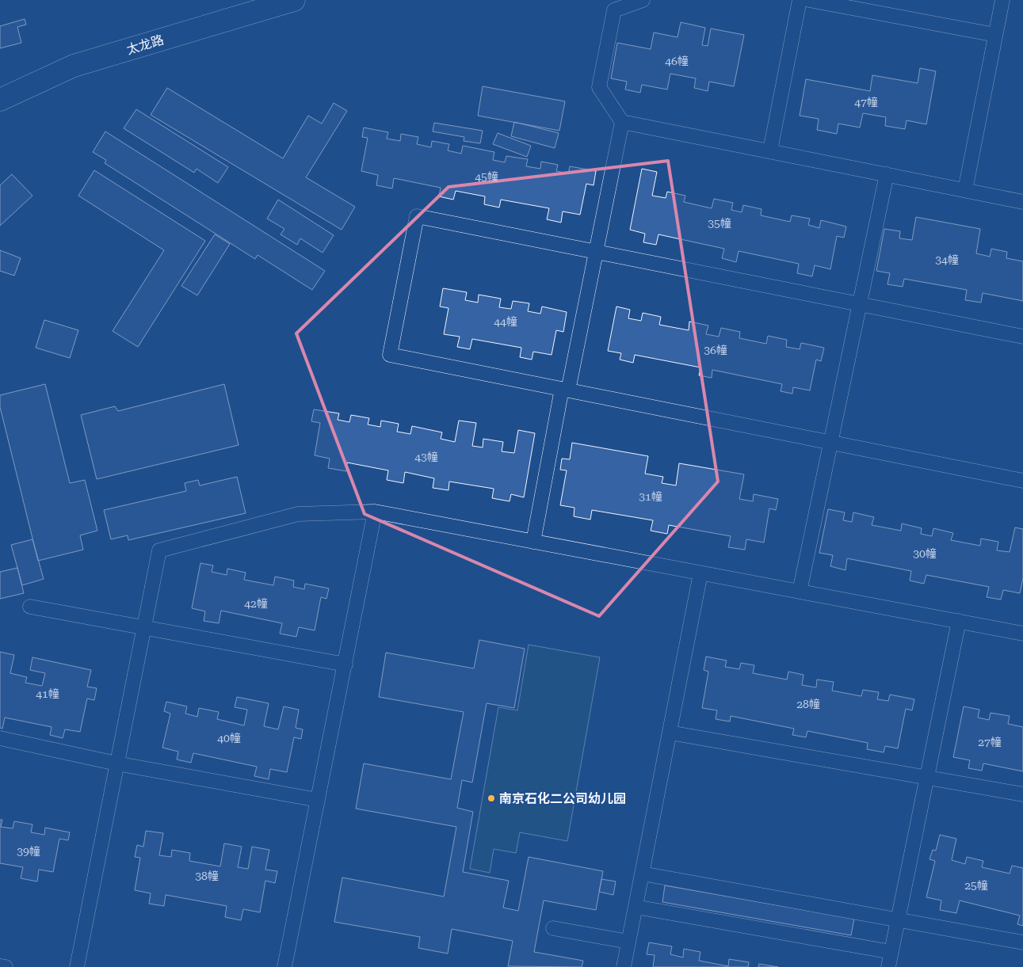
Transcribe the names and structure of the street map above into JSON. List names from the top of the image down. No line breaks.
{"streets":{"street":["太龙路"]},"places":["南京石化二公司幼儿园"],"house_numbers":["46幢","47幢","45幢","35幢","34幢","44幢","36幢","43幢","31幢","30幢","42幢","41幢","28幢","40幢","27幢","39幢","38幢","25幢"]}
